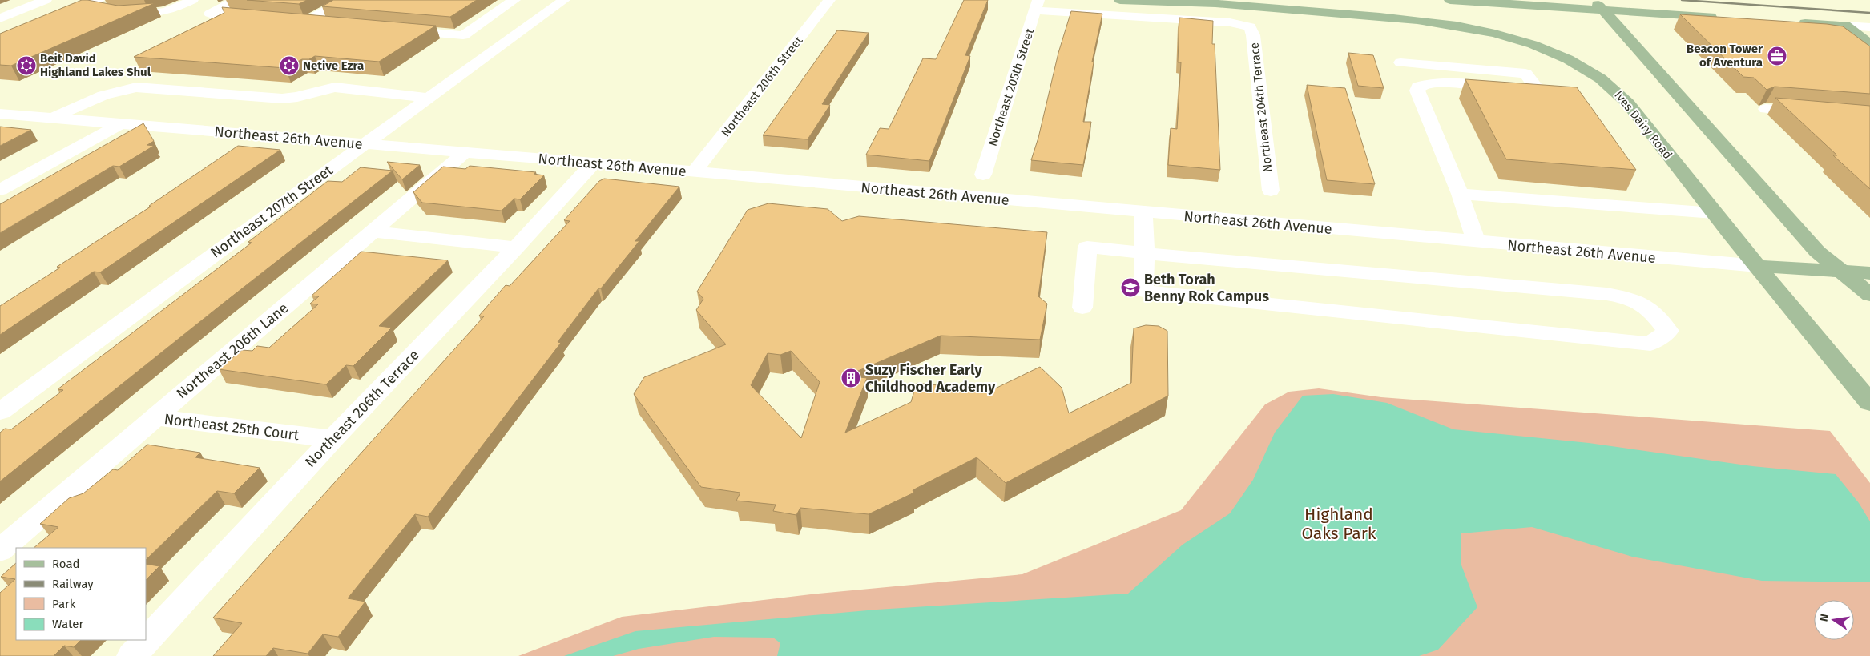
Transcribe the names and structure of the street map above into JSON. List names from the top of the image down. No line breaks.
{"streets":{"main road":["Ives Dairy Road","Northeast 26th Avenue"],"street":["Northeast 206th Street","Northeast 205th Street","Northeast 204th Terrace","Northeast 207th Street","Northeast 206th Lane","Northeast 206th Terrace","Northeast 25th Court"]},"crossings":[["Northeast 206th Street","Northeast 26th Avenue"],["Northeast 205th Street","Northeast 204th Terrace"],["Ives Dairy Road","Northeast 26th Avenue"],["Northeast 26th Avenue","Northeast 207th Street"],["Northeast 26th Avenue","Northeast 206th Lane"],["Northeast 26th Avenue","Northeast 206th Terrace"],["Northeast 206th Lane","Northeast 25th Court"],["Northeast 206th Terrace","Northeast 25th Court"]],"parks":["Highland Oaks Park"],"places":{"office":["Beacon Tower of Aventura"],"synagogue":["Beit David Highland Lakes Shul","Netive Ezra"],"school or university":["Beth Torah Benny Rok Campus"],"building":["Suzy Fischer Early Childhood Academy"]},"legend":["Road","Railway","Park","Water"],"north":"left"}
